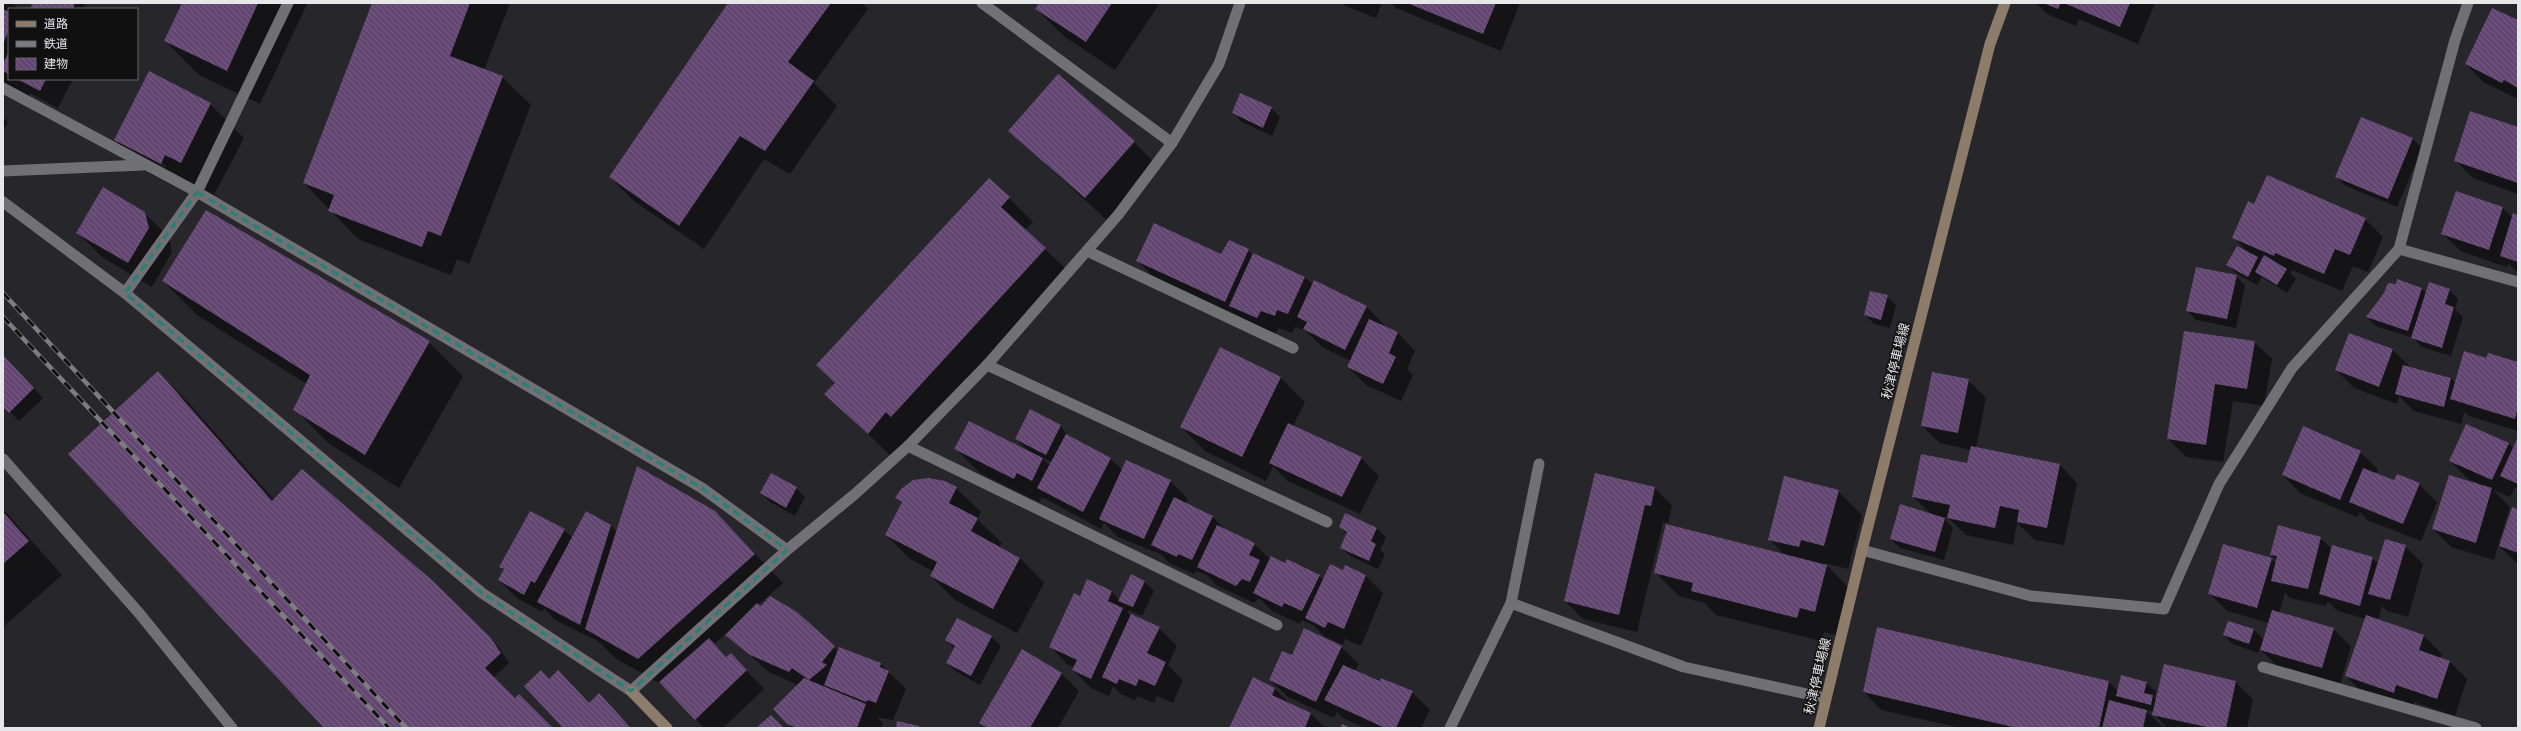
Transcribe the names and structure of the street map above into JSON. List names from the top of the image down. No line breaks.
{"streets":{"main road":["秋津停車場線"]},"legend":["道路","鉄道","建物"]}
